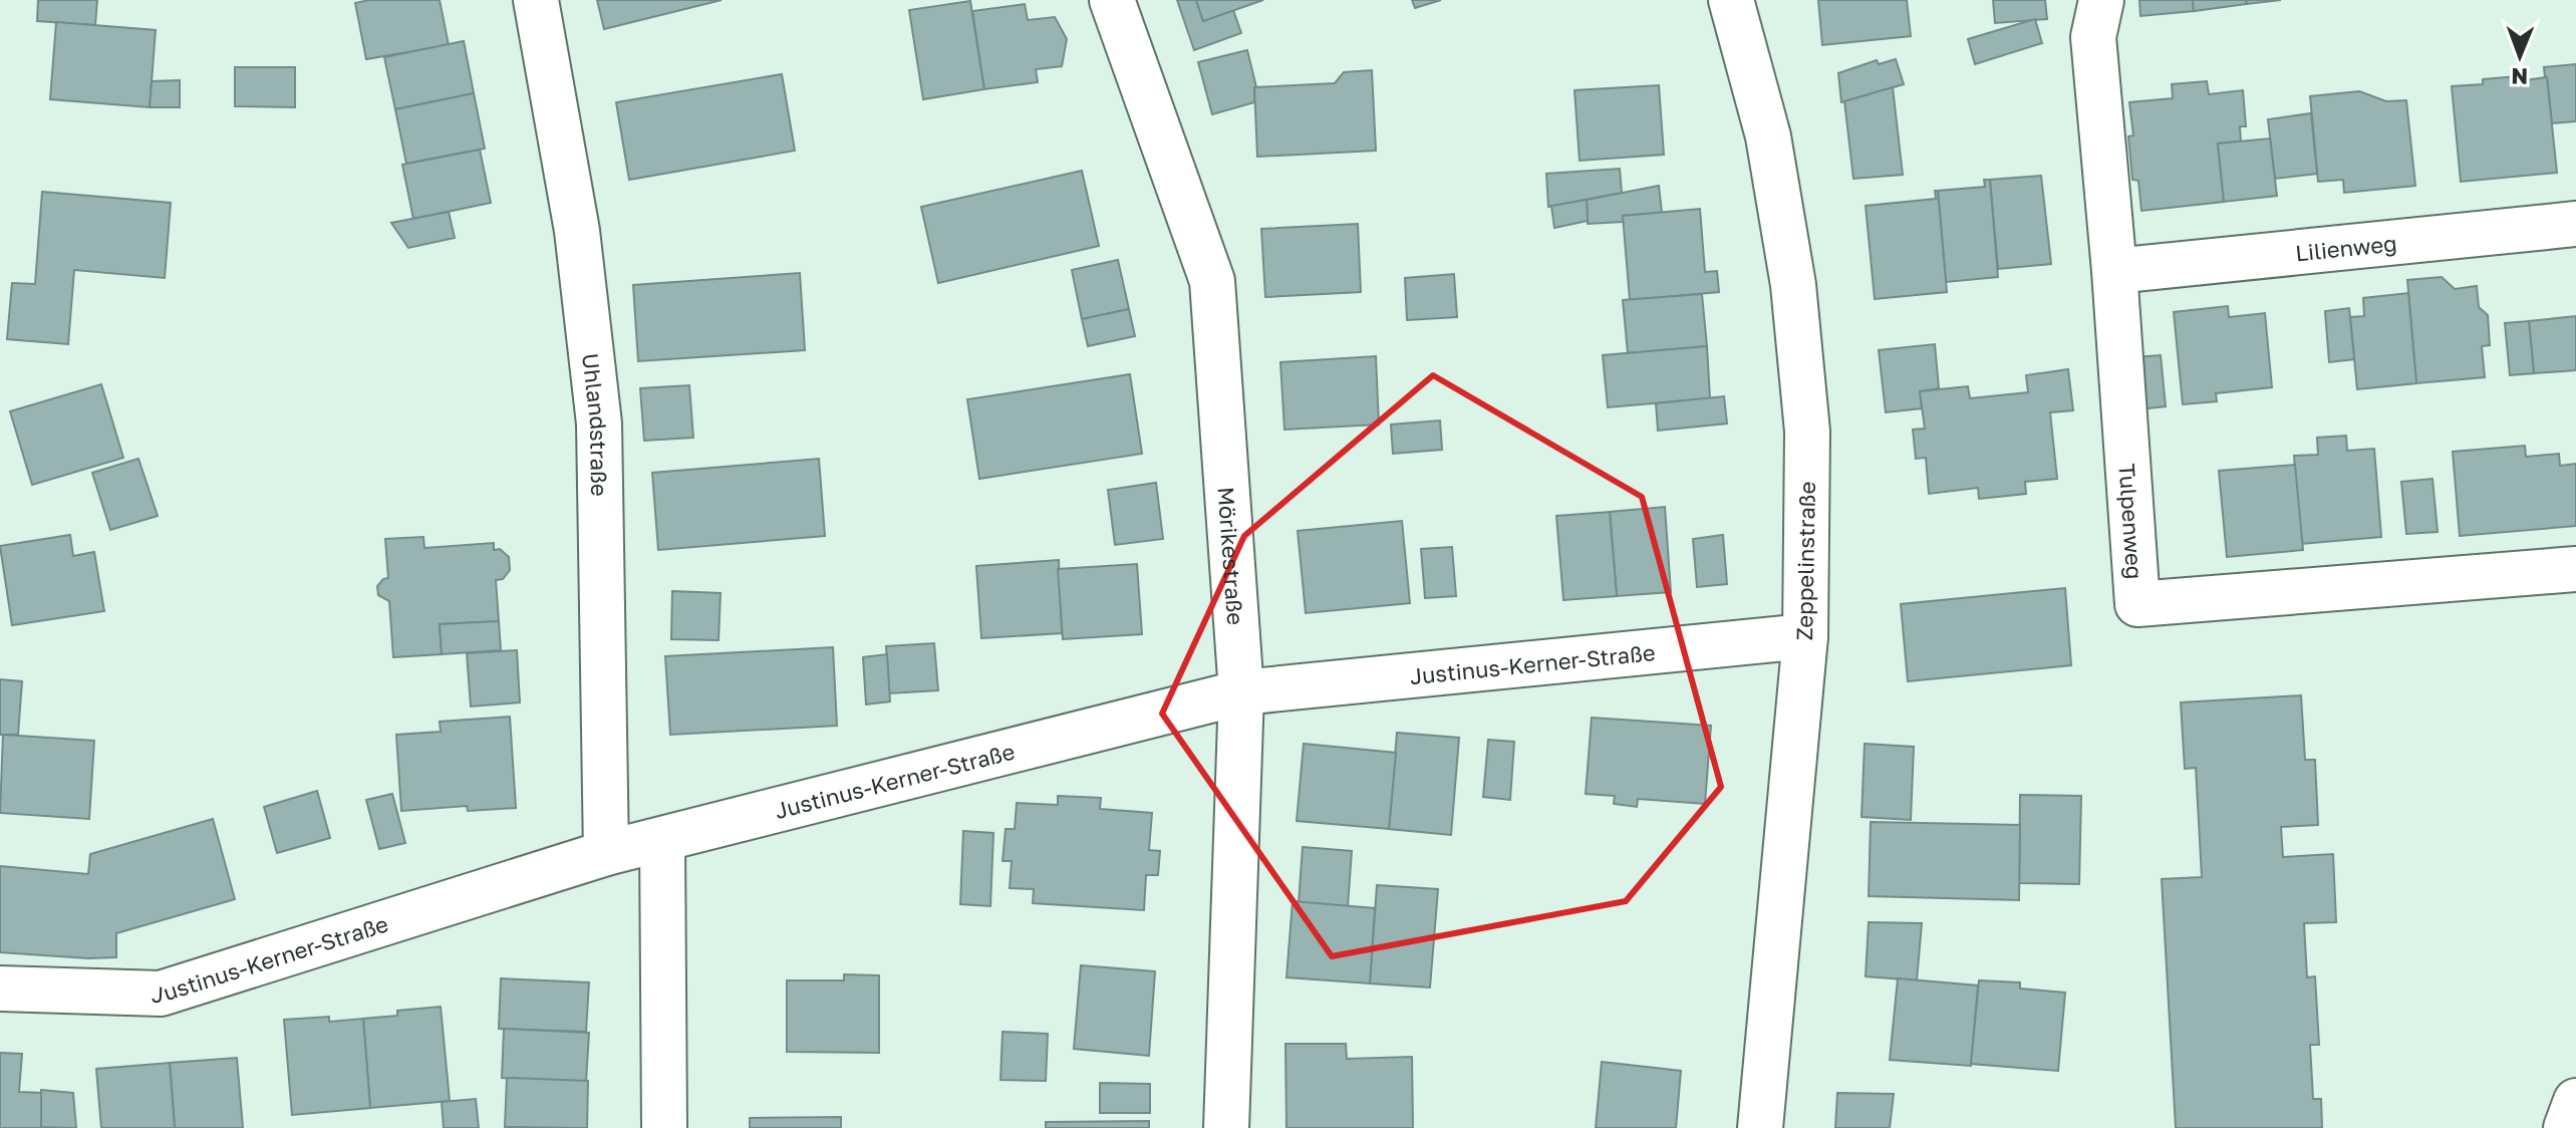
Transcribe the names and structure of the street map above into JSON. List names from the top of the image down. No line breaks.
{"streets":{"street":["Lilienweg","Uhlandstraße","Tulpenweg","Mörikestraße","Zeppelinstraße","Justinus-Kerner-Straße"]},"crossings":[["Lilienweg","Tulpenweg"],["Uhlandstraße","Justinus-Kerner-Straße"],["Mörikestraße","Justinus-Kerner-Straße"],["Zeppelinstraße","Justinus-Kerner-Straße"]],"north":"bottom"}
